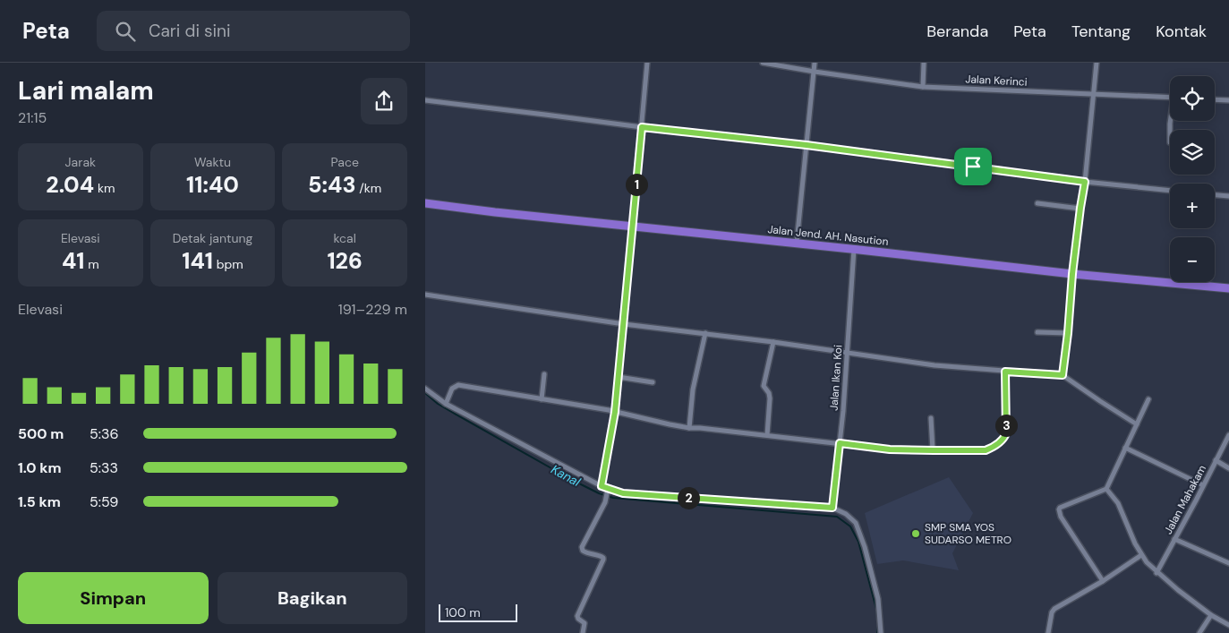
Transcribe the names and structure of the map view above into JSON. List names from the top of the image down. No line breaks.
{"streets":{"highway":["Jalan Jend. AH. Nasution"],"street":["Jalan Kerinci","Jalan Ikan Koi","Jalan Mahakam"]},"crossings":[["Jalan Jend. AH. Nasution","Jalan Ikan Koi"]],"water":["Kanal"],"places":["SMP SMA YOS SUDARSO METRO"],"scale_bar":"100 m","page":{"header":"Peta","search":"Cari di sini","nav":["Beranda","Peta","Tentang","Kontak"],"heading":["Lari malam","21:15"],"map_buttons":["+","−"],"stats":[["Jarak","2.04 km"],["Waktu","11:40"],["Pace","5:43 /km"],["Elevasi","41 m"],["Detak jantung","141 bpm"],["kcal","126"]],"pins":["1","3","2"],"chart":["Elevasi","191–229 m"],"list":[{"name":"500 m","note":"5:36"},{"name":"1.0 km","note":"5:33"},{"name":"1.5 km","note":"5:59"}],"buttons":["Simpan","Bagikan"],"scale":"100 m"}}
